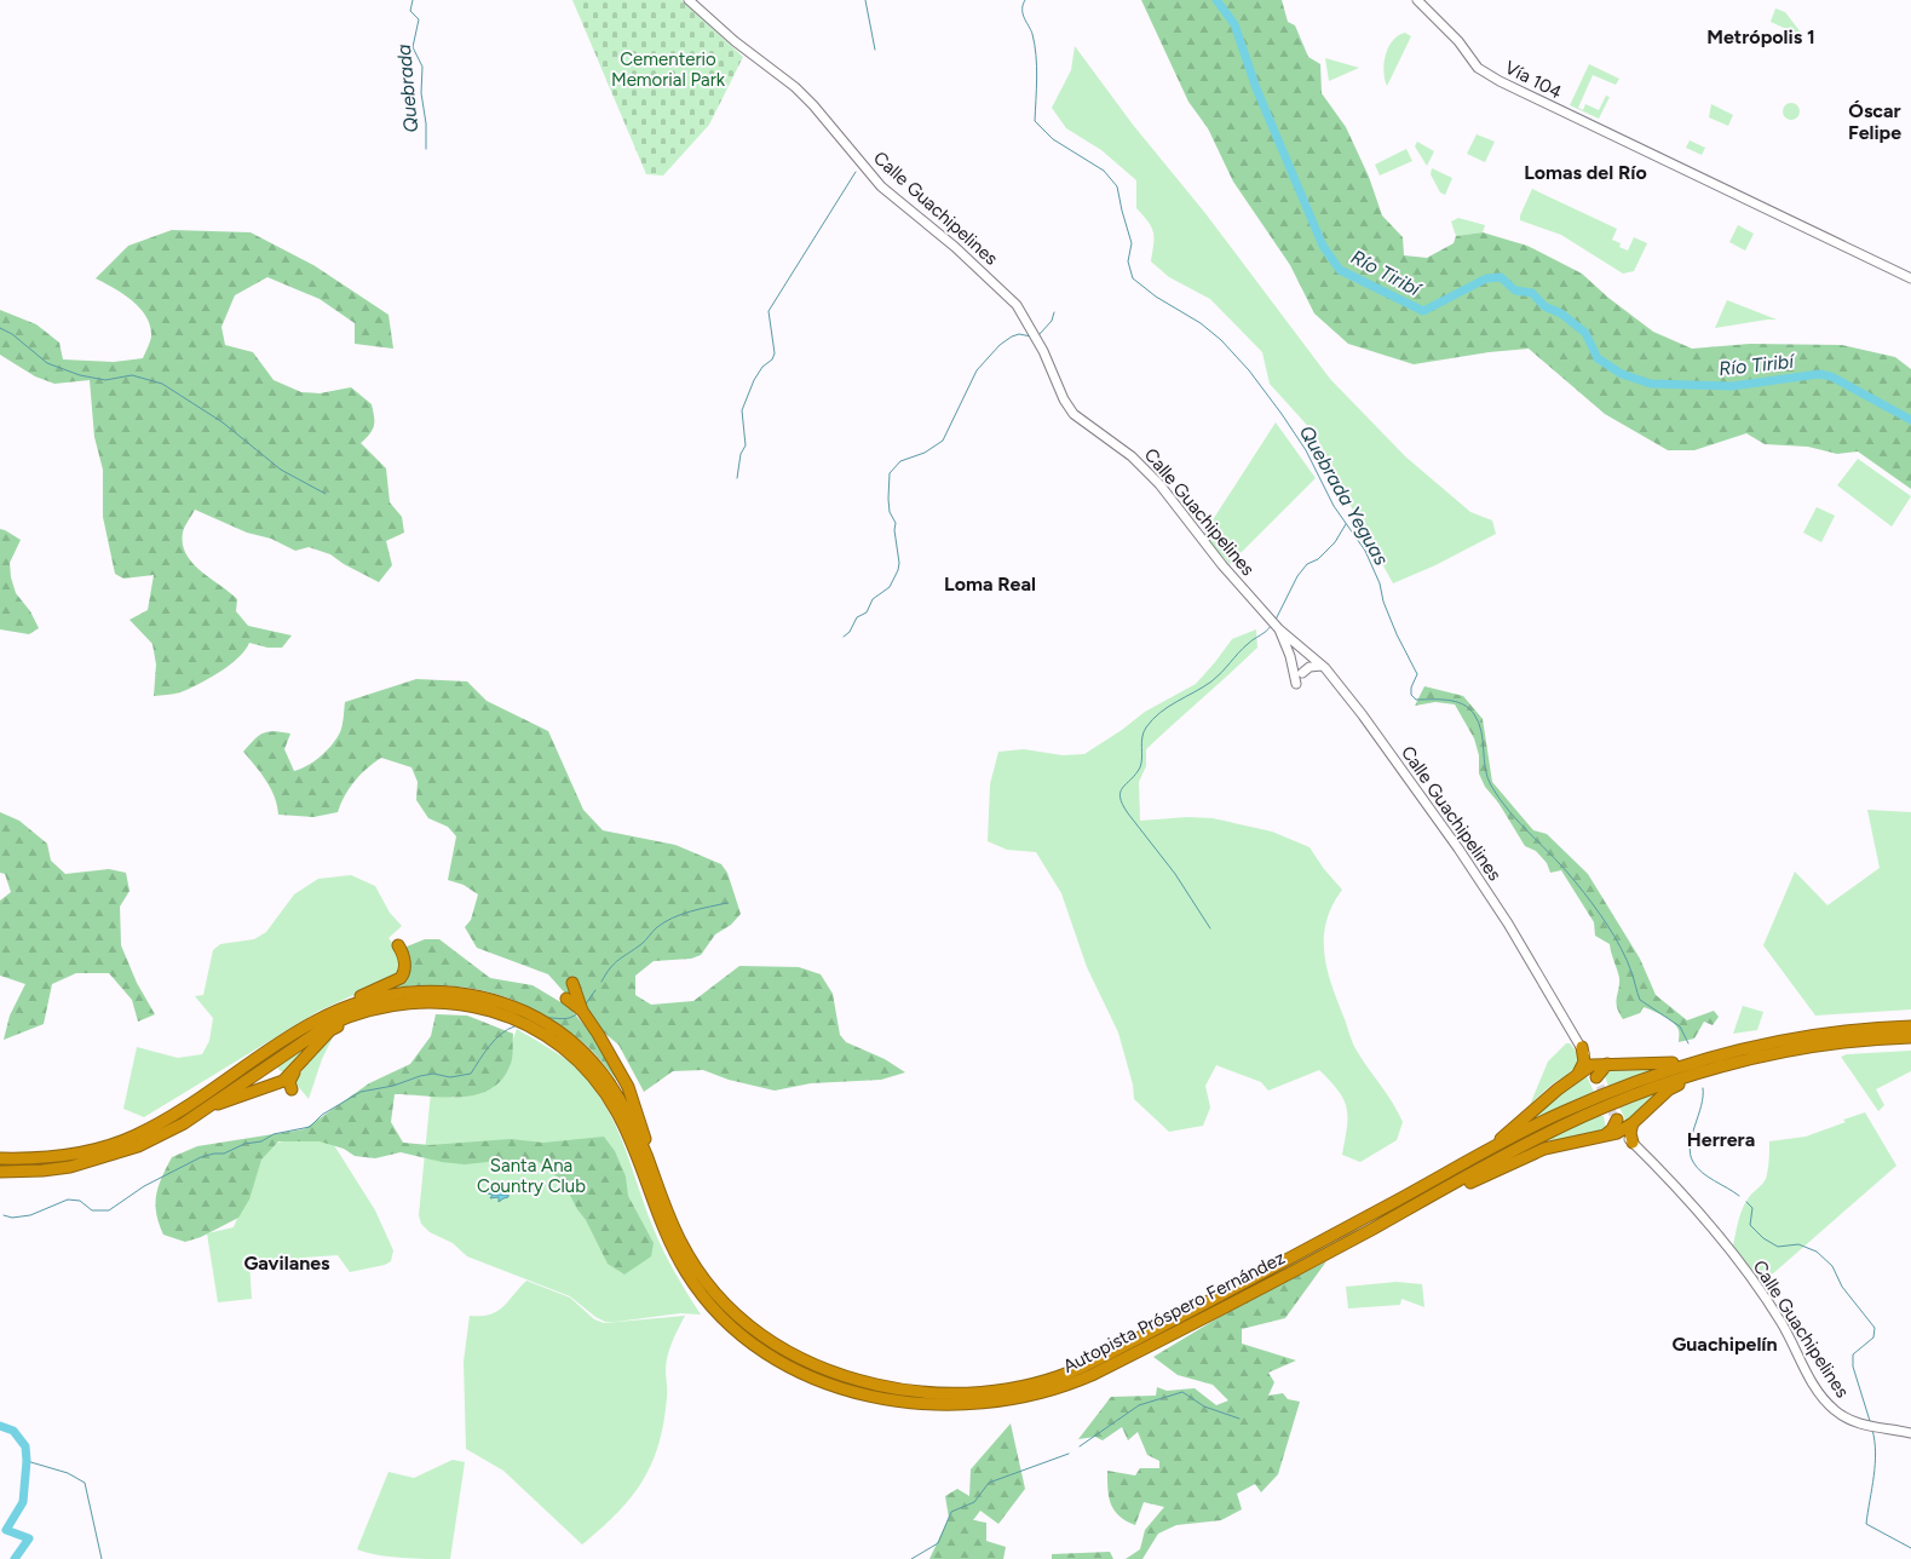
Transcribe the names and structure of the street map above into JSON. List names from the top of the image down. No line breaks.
{"streets":{"highway":["Autopista Próspero Fernández"],"street":["Vía 104","Calle Guachipelines"]},"districts":["Metrópolis 1","Óscar Felipe","Lomas del Río","Loma Real","Herrera","Gavilanes","Guachipelín"],"water":["Quebrada","Río Tiribí","Quebrada Yeguas"],"parks":["Cementerio Memorial Park","Santa Ana Country Club"]}
